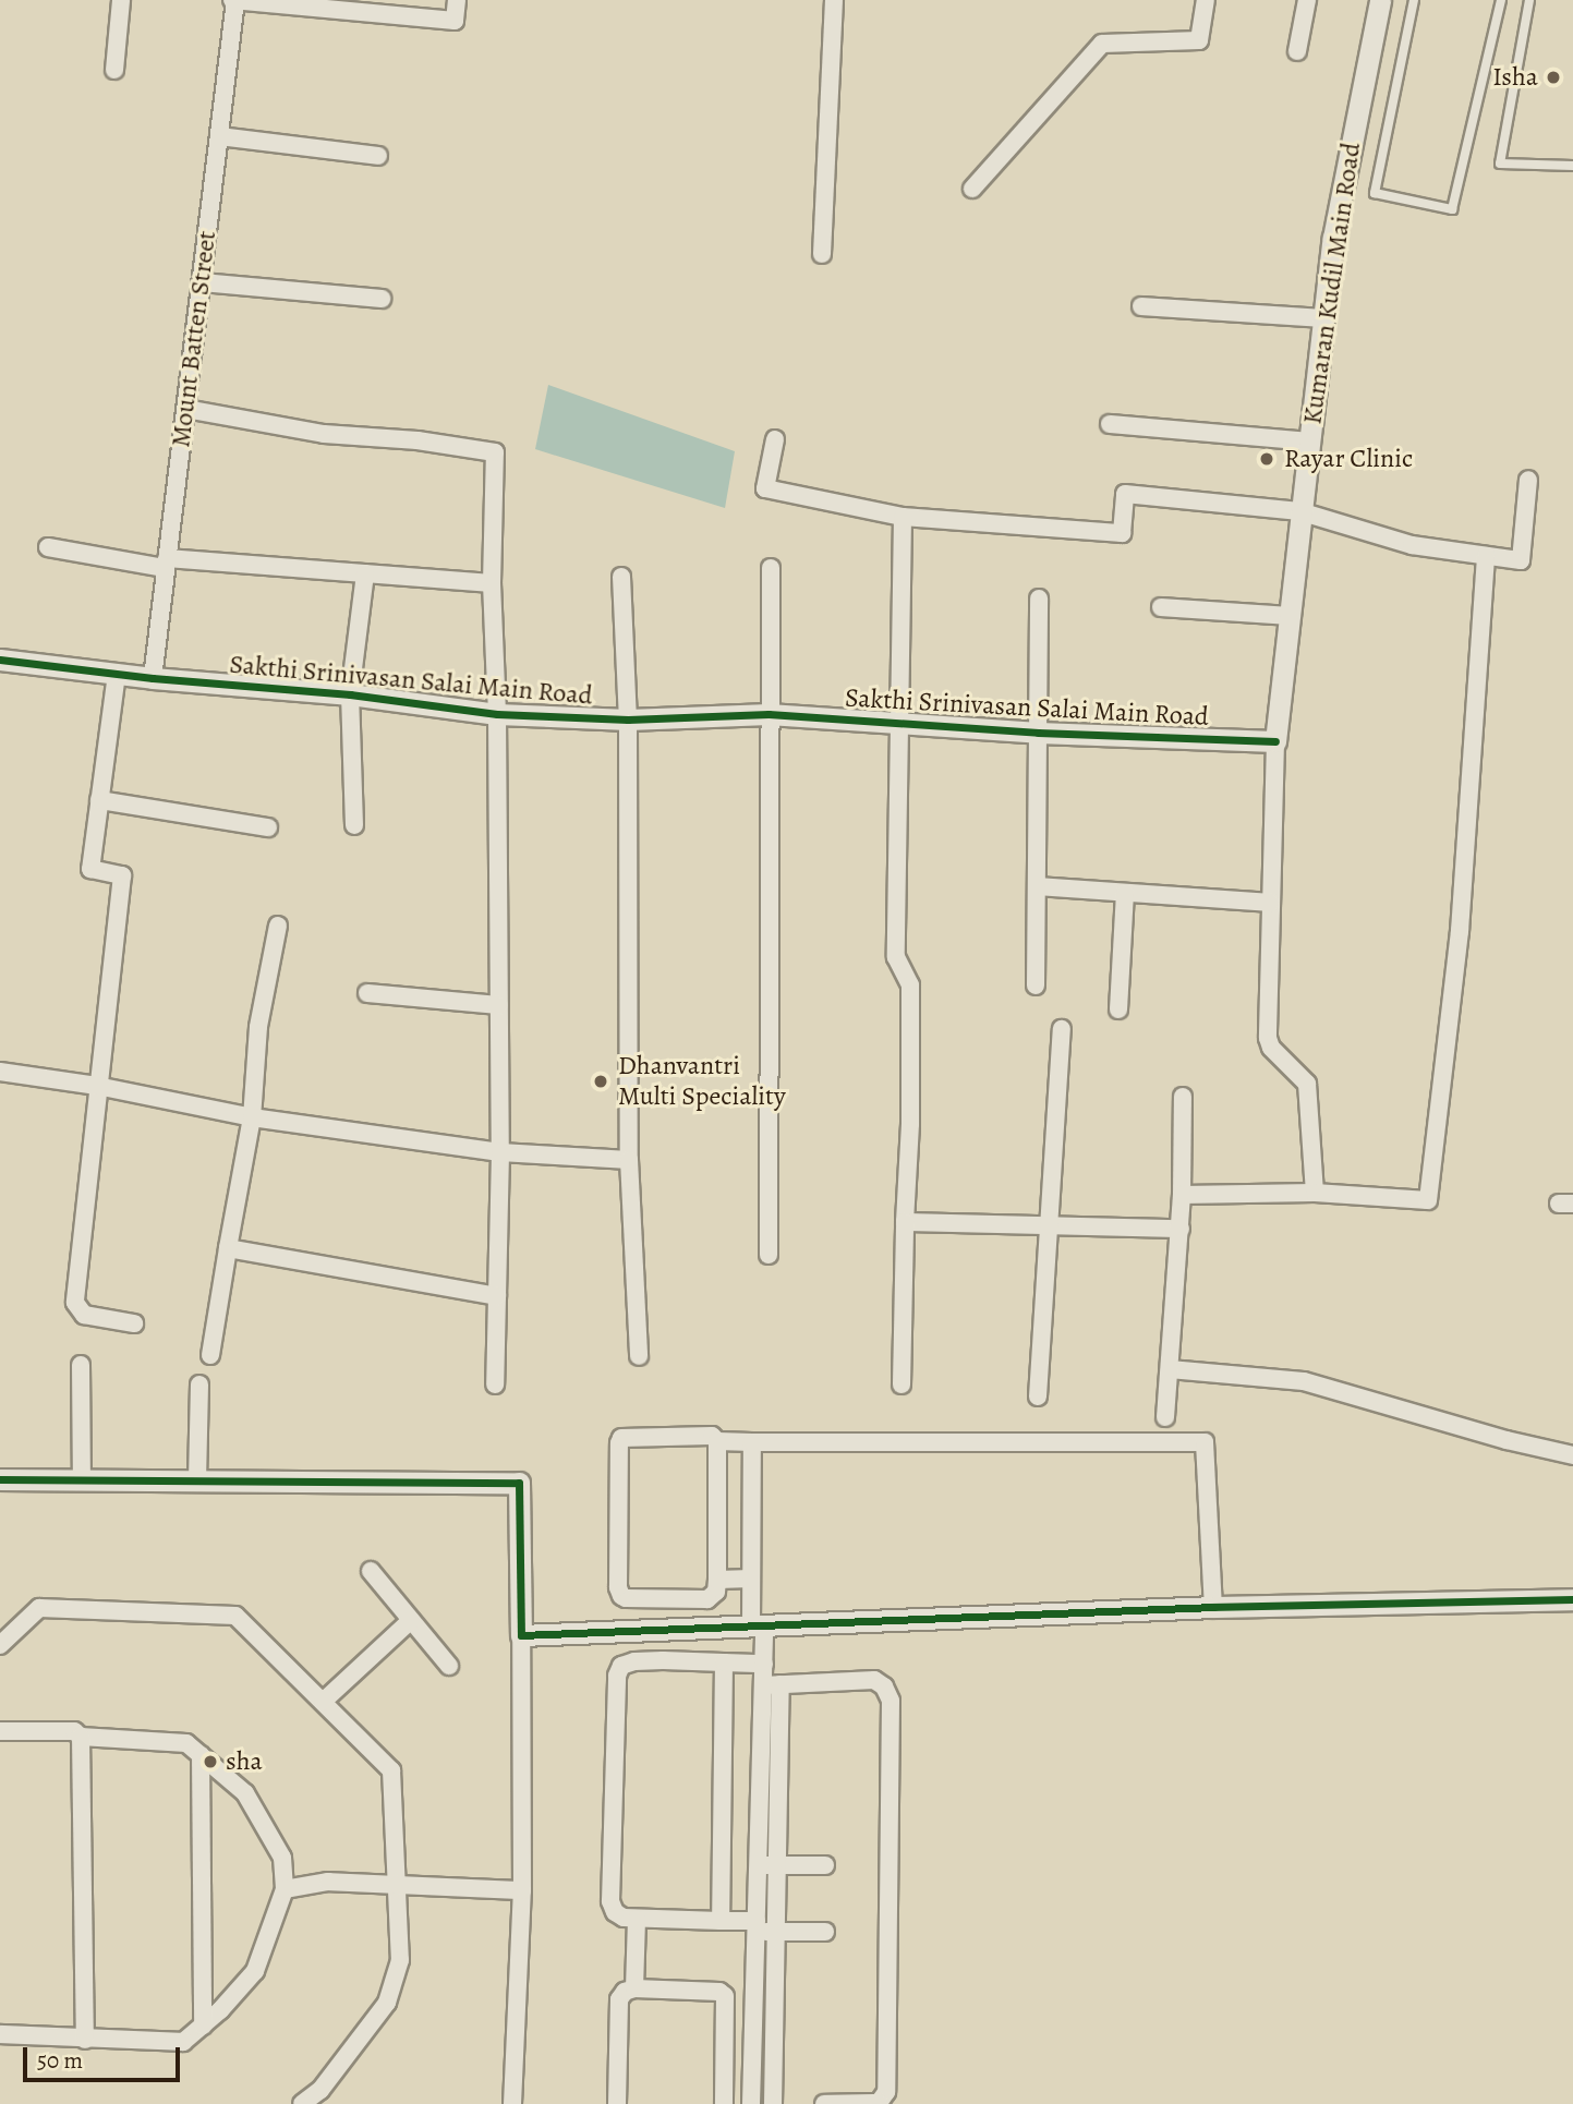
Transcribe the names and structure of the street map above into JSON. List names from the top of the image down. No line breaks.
{"streets":{"street":["Kumaran Kudil Main Road","Mount Batten Street","Sakthi Srinivasan Salai Main Road"]},"crossings":[["Kumaran Kudil Main Road","Sakthi Srinivasan Salai Main Road"],["Mount Batten Street","Sakthi Srinivasan Salai Main Road"]],"places":["Isha","Rayar Clinic","Dhanvantri Multi Speciality","sha"],"scale_bar":"50 m"}
